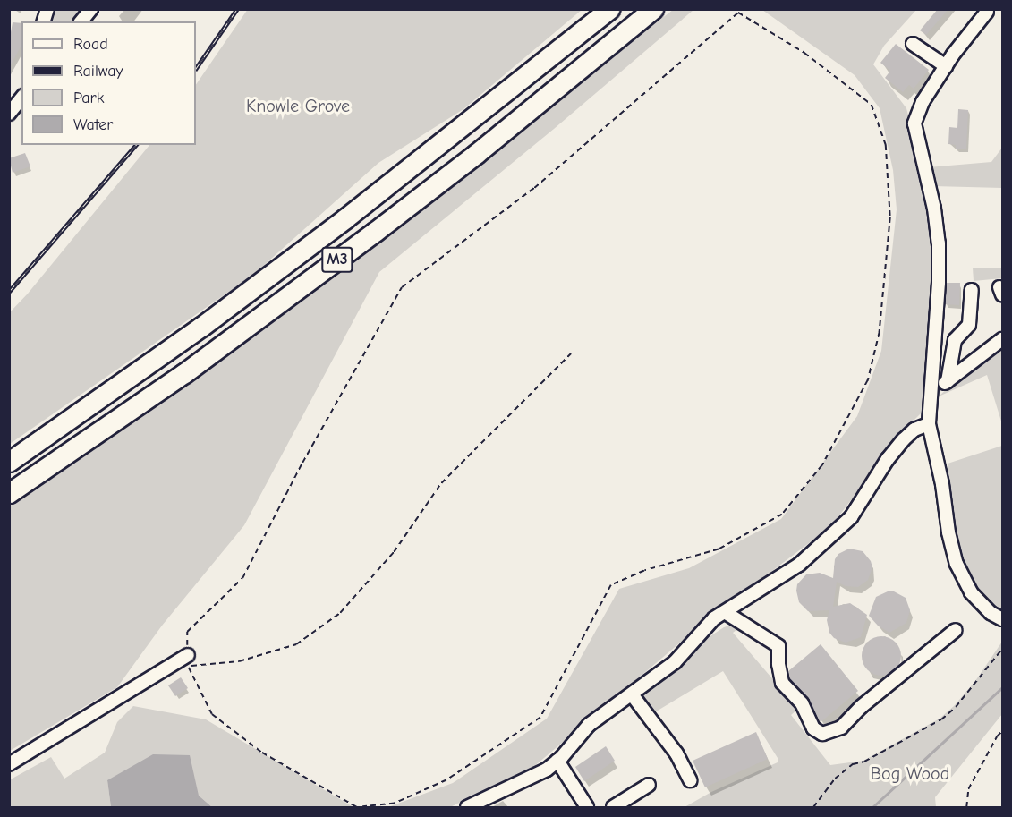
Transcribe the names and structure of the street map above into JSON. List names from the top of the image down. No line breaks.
{"streets":{"highway":["M3"]},"parks":["Knowle Grove","Bog Wood"],"legend":["Road","Railway","Park","Water"]}
